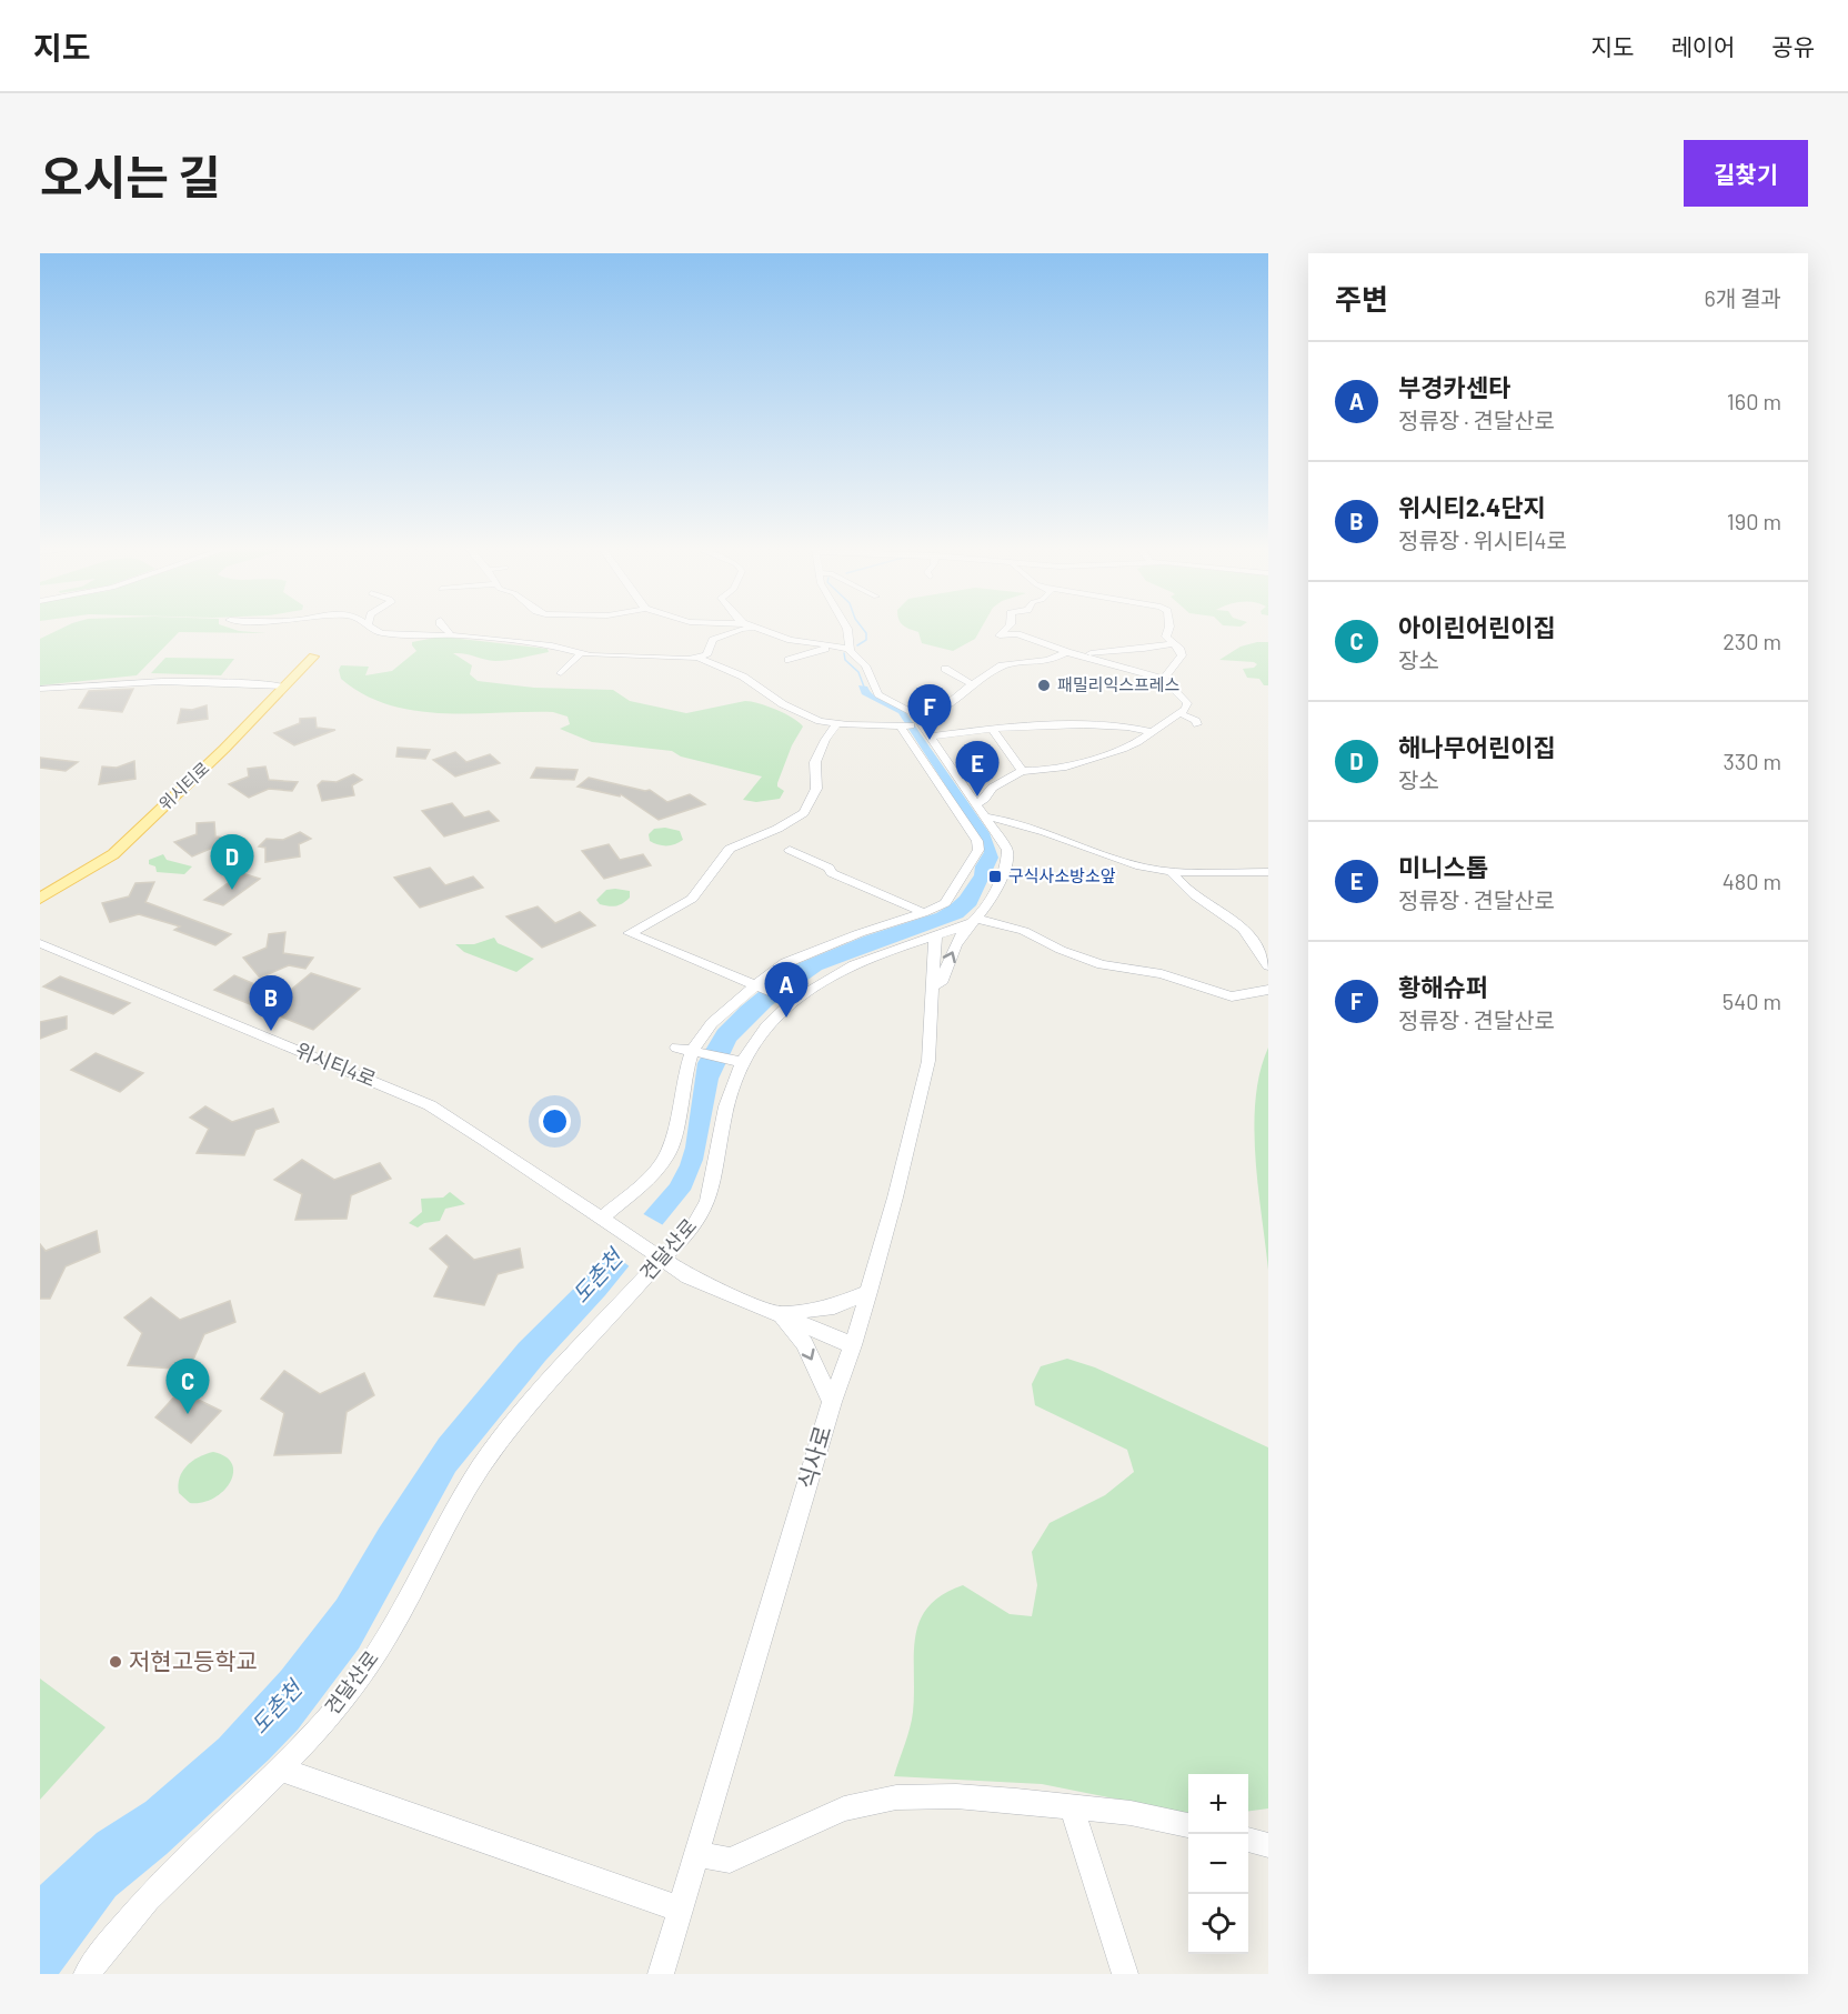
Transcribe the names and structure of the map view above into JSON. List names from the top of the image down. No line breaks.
{"streets":{"main road":["위시티로"],"street":["위시티4로","견달산로","식사로"]},"crossings":[["위시티4로","견달산로"],["견달산로","식사로"]],"water":["도촌천"],"places":{"other":["패밀리익스프레스","저현고등학교"],"transit":["구식사소방소앞"]},"page":{"header":"지도","nav":["지도","레이어","공유"],"title":"오시는 길","buttons":"길찾기","heading":["주변","6개 결과"],"list":[{"mark":"A","name":"부경카센타","note":"정류장 · 견달산로","value":"160 m"},{"mark":"B","name":"위시티2.4단지","note":"정류장 · 위시티4로","value":"190 m"},{"mark":"C","name":"아이린어린이집","note":"장소","value":"230 m"},{"mark":"D","name":"해나무어린이집","note":"장소","value":"330 m"},{"mark":"E","name":"미니스톱","note":"정류장 · 견달산로","value":"480 m"},{"mark":"F","name":"황해슈퍼","note":"정류장 · 견달산로","value":"540 m"}],"pins":["F","E","D","A","B","C"],"map_buttons":["+","−"]}}
